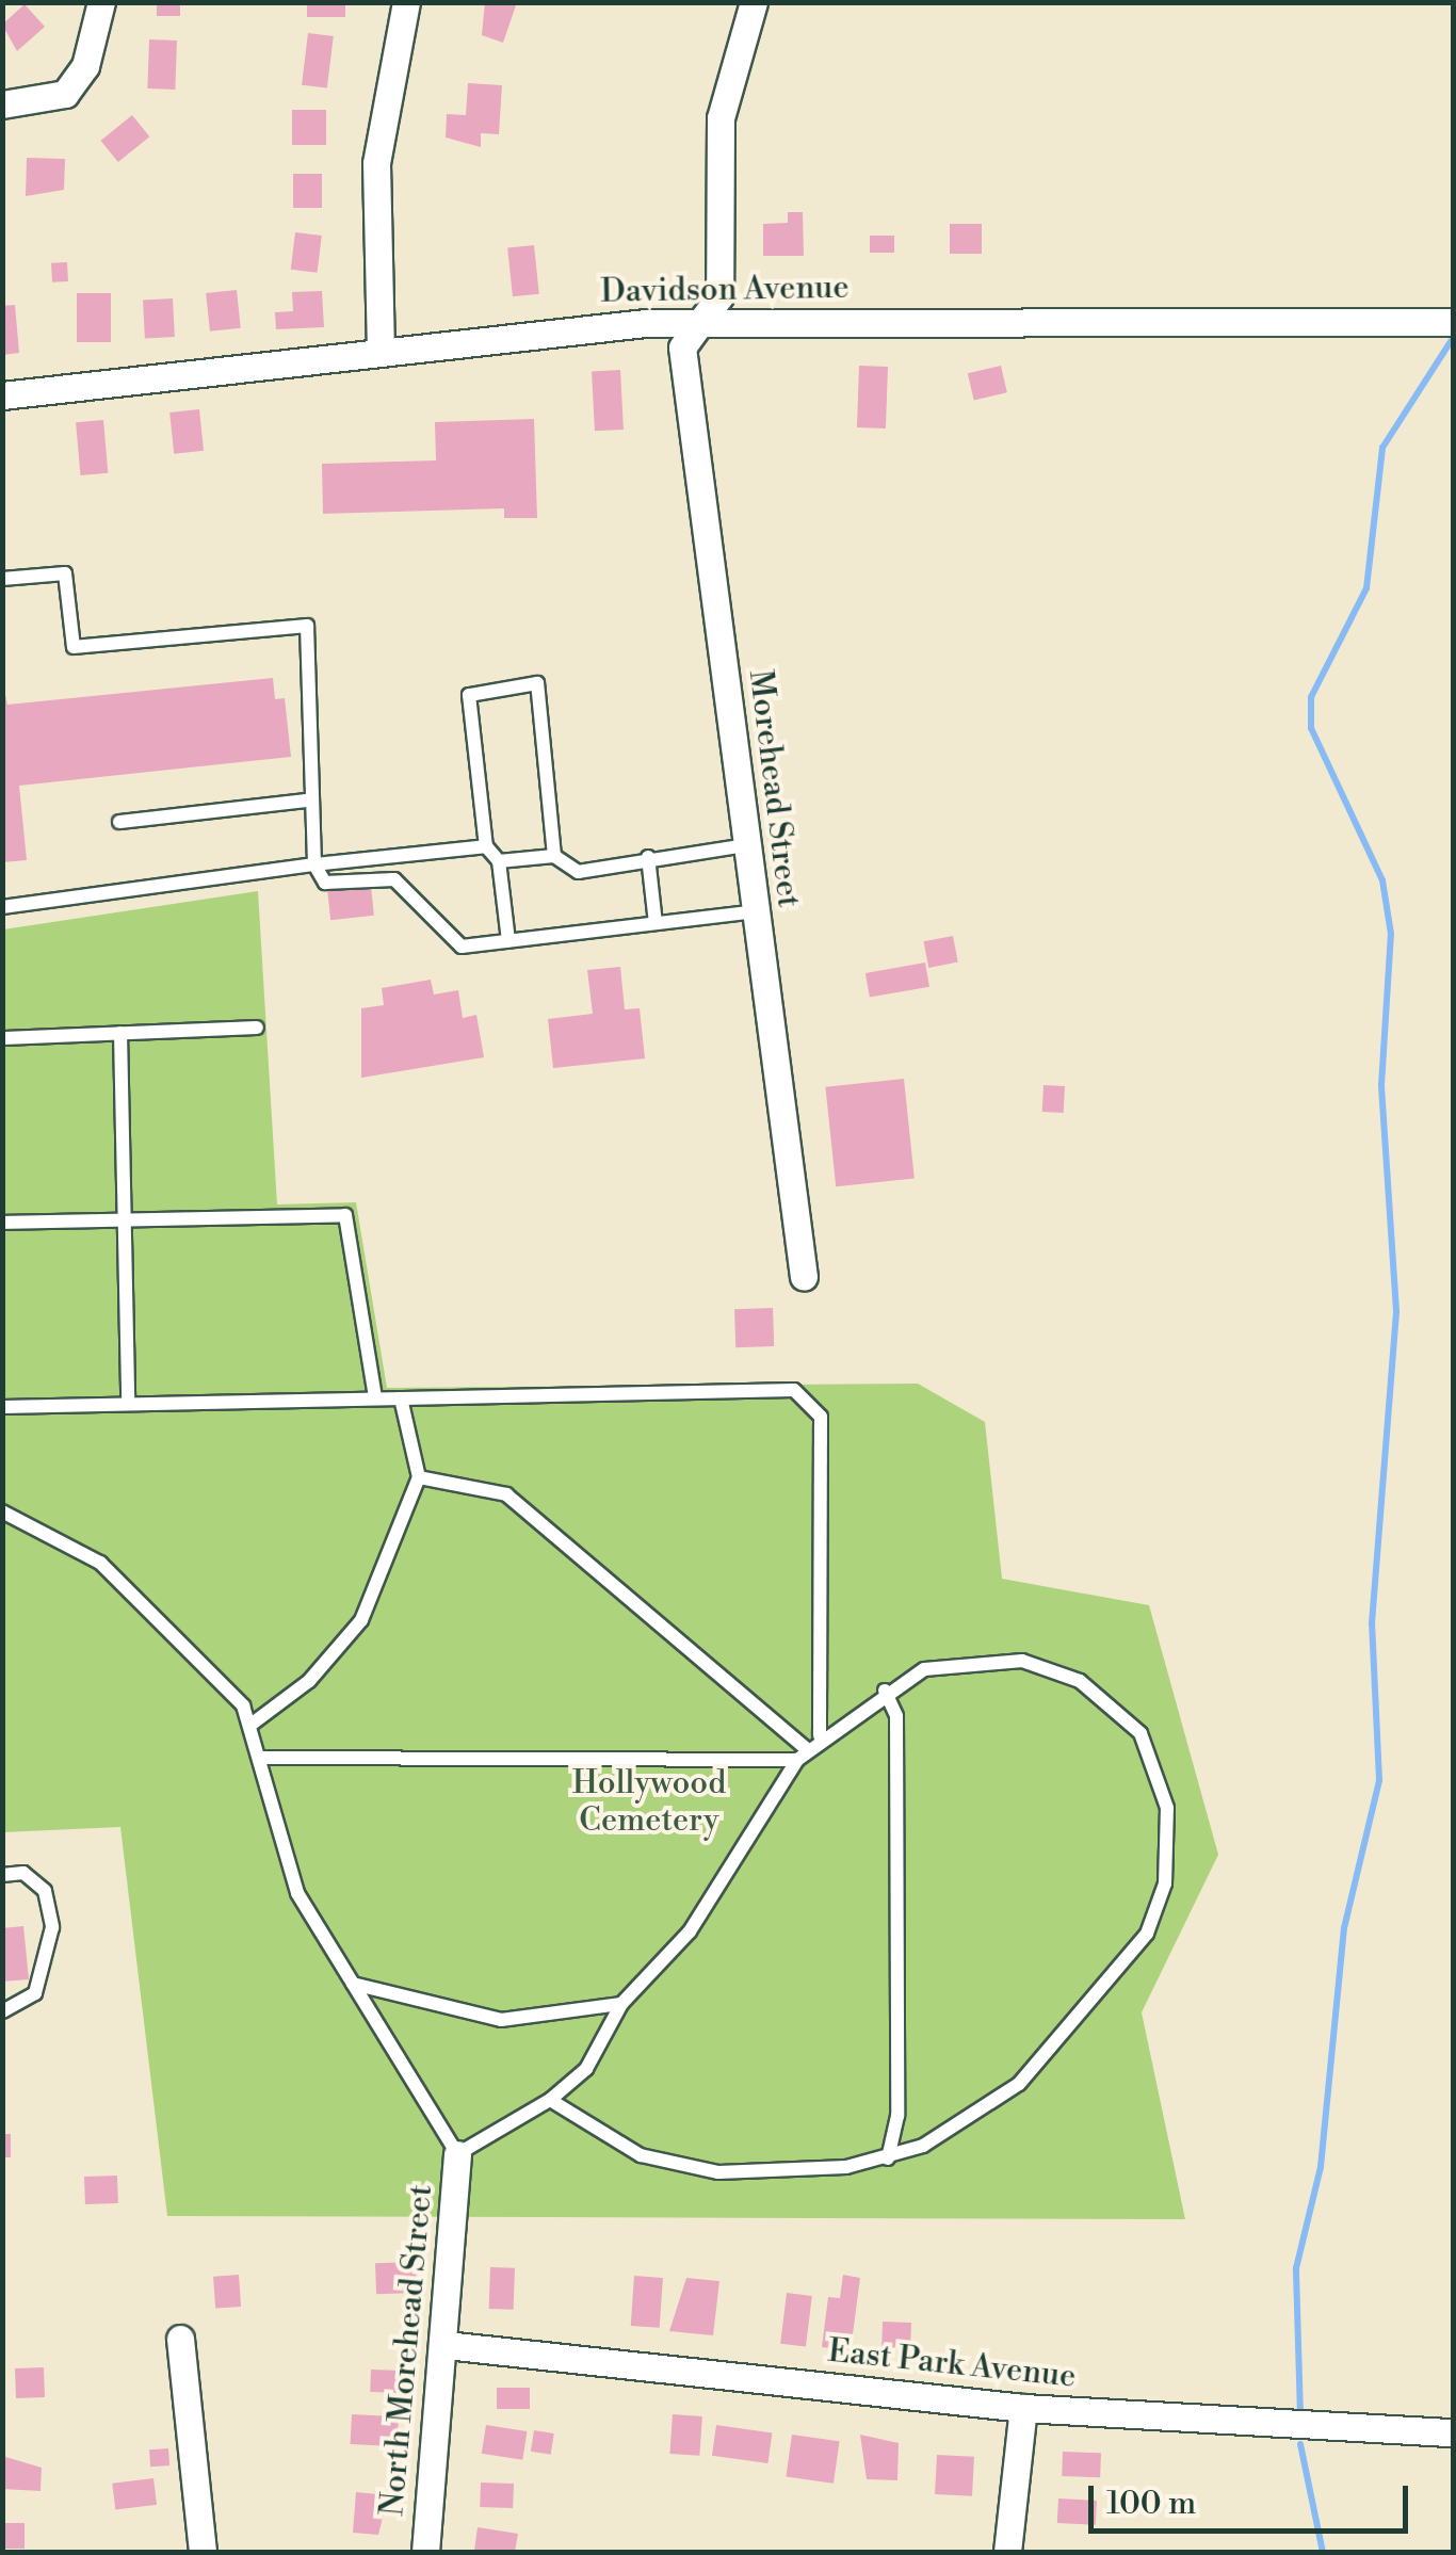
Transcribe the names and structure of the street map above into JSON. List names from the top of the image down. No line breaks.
{"streets":{"street":["Davidson Avenue","Morehead Street","North Morehead Street","East Park Avenue"]},"crossings":[["Davidson Avenue","Morehead Street"],["North Morehead Street","East Park Avenue"]],"parks":["Hollywood Cemetery"],"scale_bar":"100 m"}
